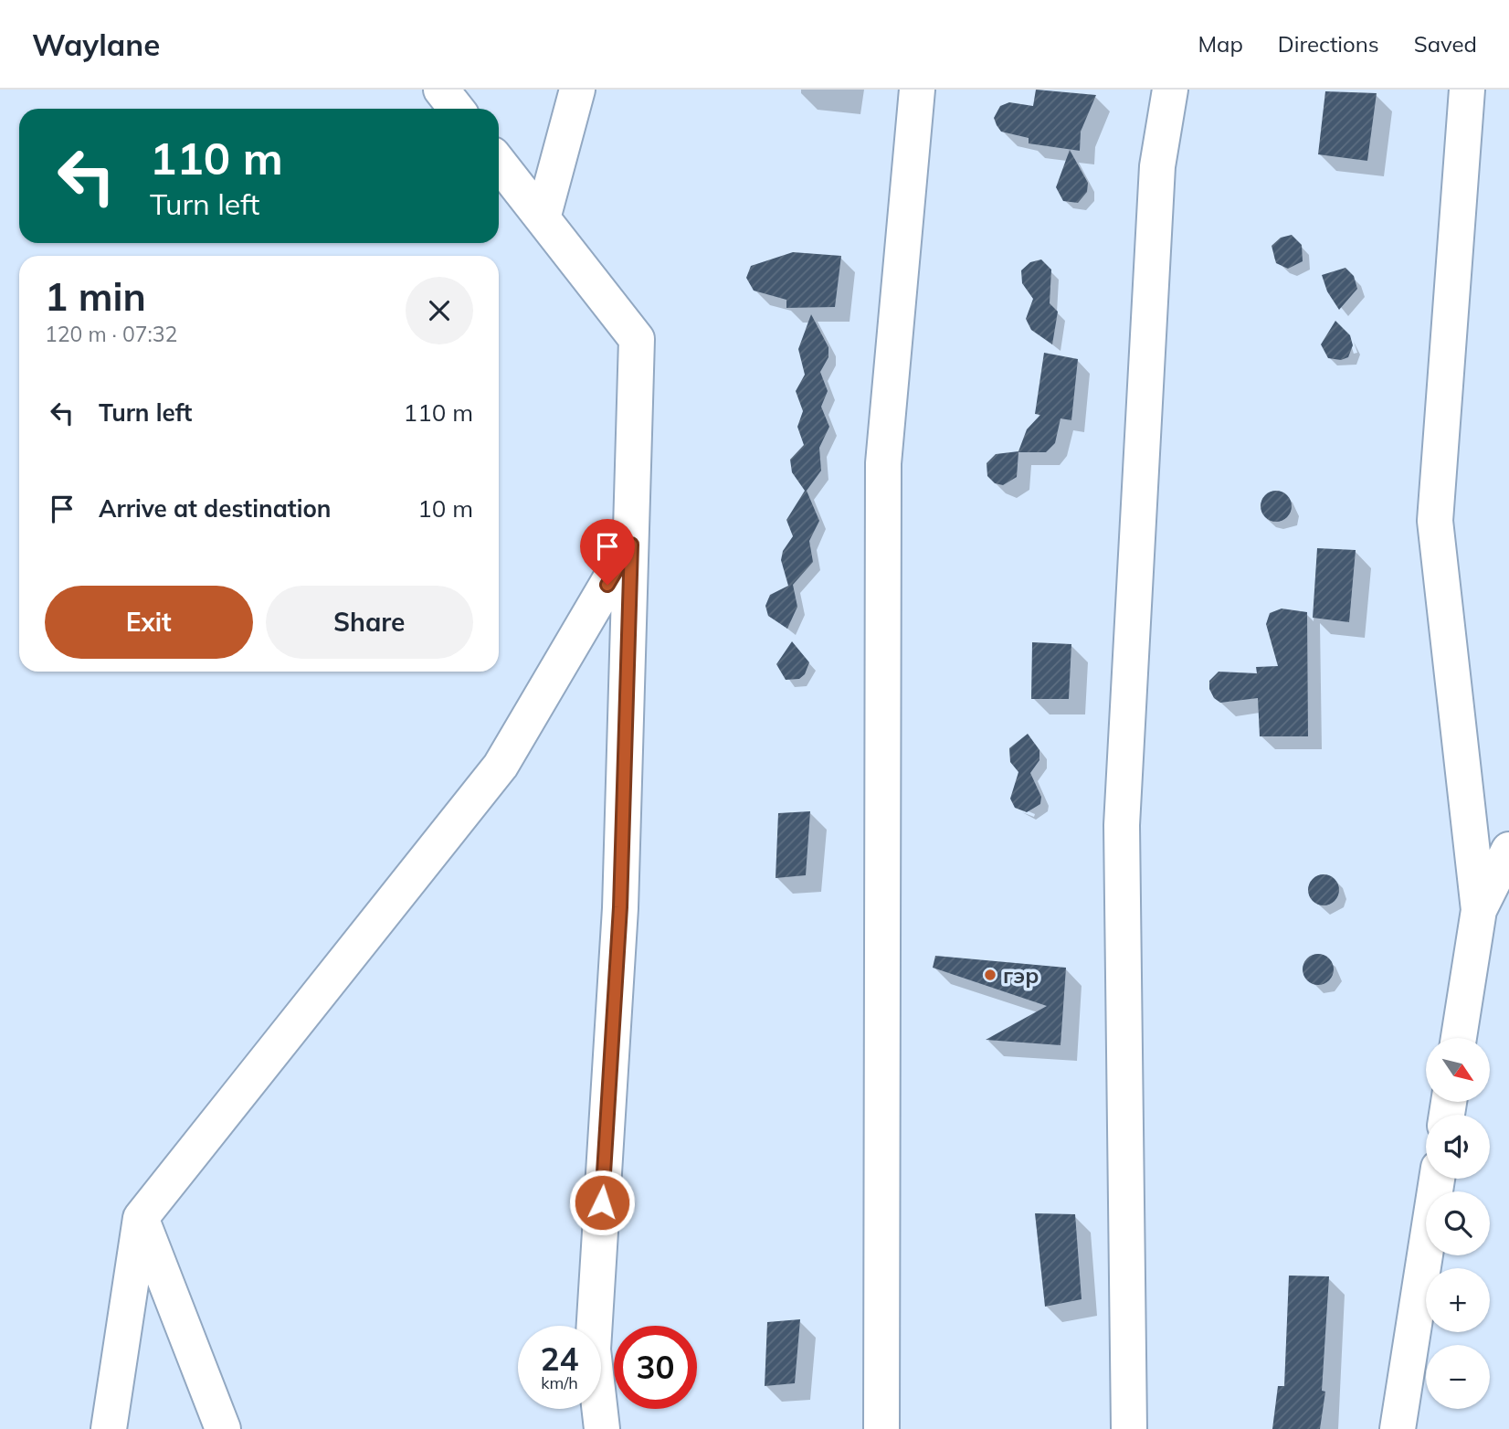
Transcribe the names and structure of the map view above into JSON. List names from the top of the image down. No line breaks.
{"places":["гэр"],"north":"bottom right","page":{"header":"Waylane","nav":["Map","Directions","Saved"],"turn":["110 m","Turn left"],"heading":["1 min","120 m · 07:32"],"list":[{"name":"Turn left","value":"110 m"},{"name":"Arrive at destination","value":"10 m"}],"buttons":["Exit","Share"],"map_buttons":["+","−"],"speed":"24 km/h","limit":"30"}}
